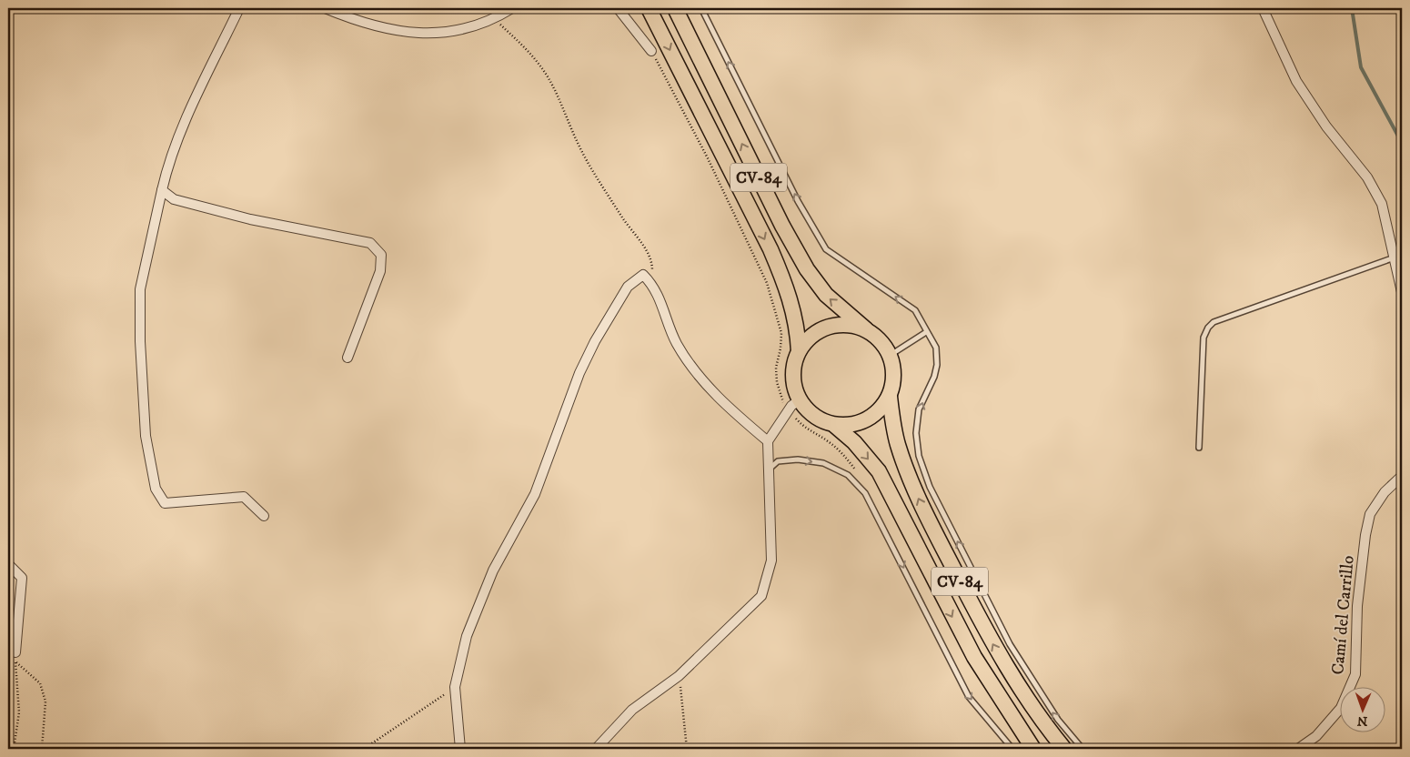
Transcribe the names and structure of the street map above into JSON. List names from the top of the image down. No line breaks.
{"streets":{"main road":["CV-84"],"street":["Camí del Carrillo"]},"north":"bottom"}
